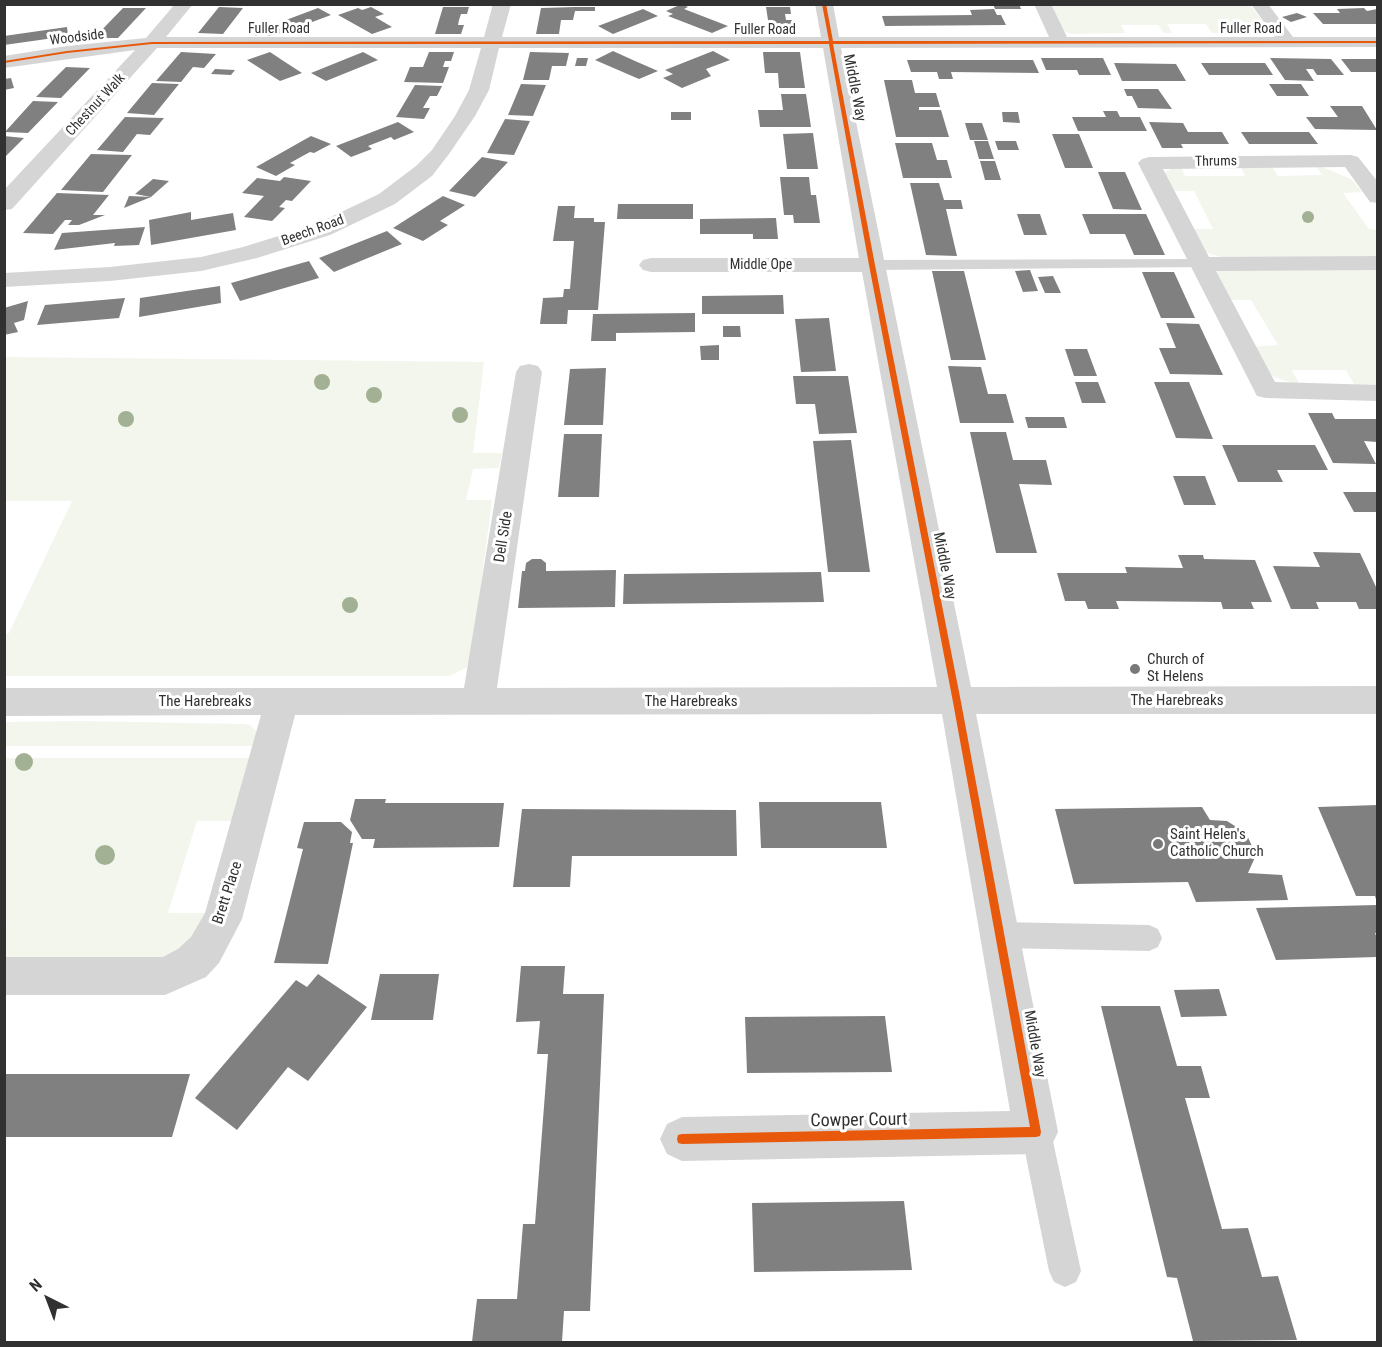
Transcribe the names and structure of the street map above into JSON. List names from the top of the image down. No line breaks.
{"streets":{"street":["Fuller Road","Woodside","Middle Way","Chestnut Walk","Thrums","Beech Road","Middle Ope","Dell Side","The Harebreaks","Brett Place","Cowper Court"]},"crossings":[["Fuller Road","Woodside"],["Fuller Road","Middle Way"],["Fuller Road","Chestnut Walk"],["Fuller Road","Beech Road"],["Woodside","Chestnut Walk"],["Middle Way","Middle Ope"],["Middle Way","The Harebreaks"],["Middle Way","Cowper Court"],["Dell Side","The Harebreaks"],["The Harebreaks","Brett Place"]],"places":["Church of St Helens","Saint Helen's Catholic Church"],"north":"top left"}
